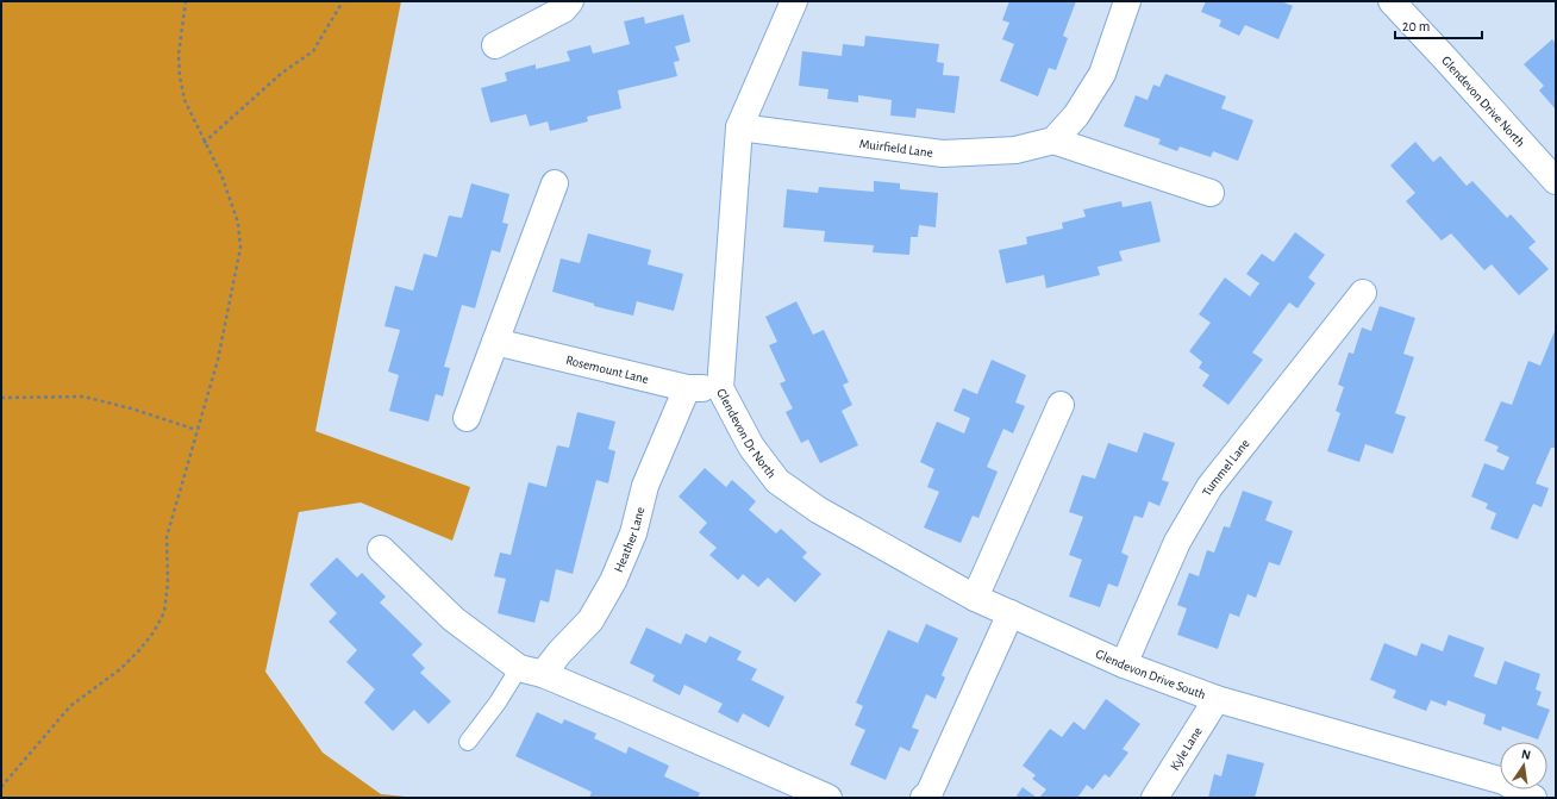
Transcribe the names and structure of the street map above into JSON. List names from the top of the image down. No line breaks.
{"streets":{"street":["Glendevon Drive North","Muirfield Lane","Rosemount Lane","Glendevon Dr North","Tummel Lane","Heather Lane","Glendevon Drive South","Kyle Lane"]},"crossings":[["Muirfield Lane","Glendevon Dr North"],["Rosemount Lane","Glendevon Dr North"],["Rosemount Lane","Heather Lane"],["Glendevon Dr North","Glendevon Drive South"],["Tummel Lane","Glendevon Drive South"],["Glendevon Drive South","Kyle Lane"]],"scale_bar":"20 m","north":"top"}
